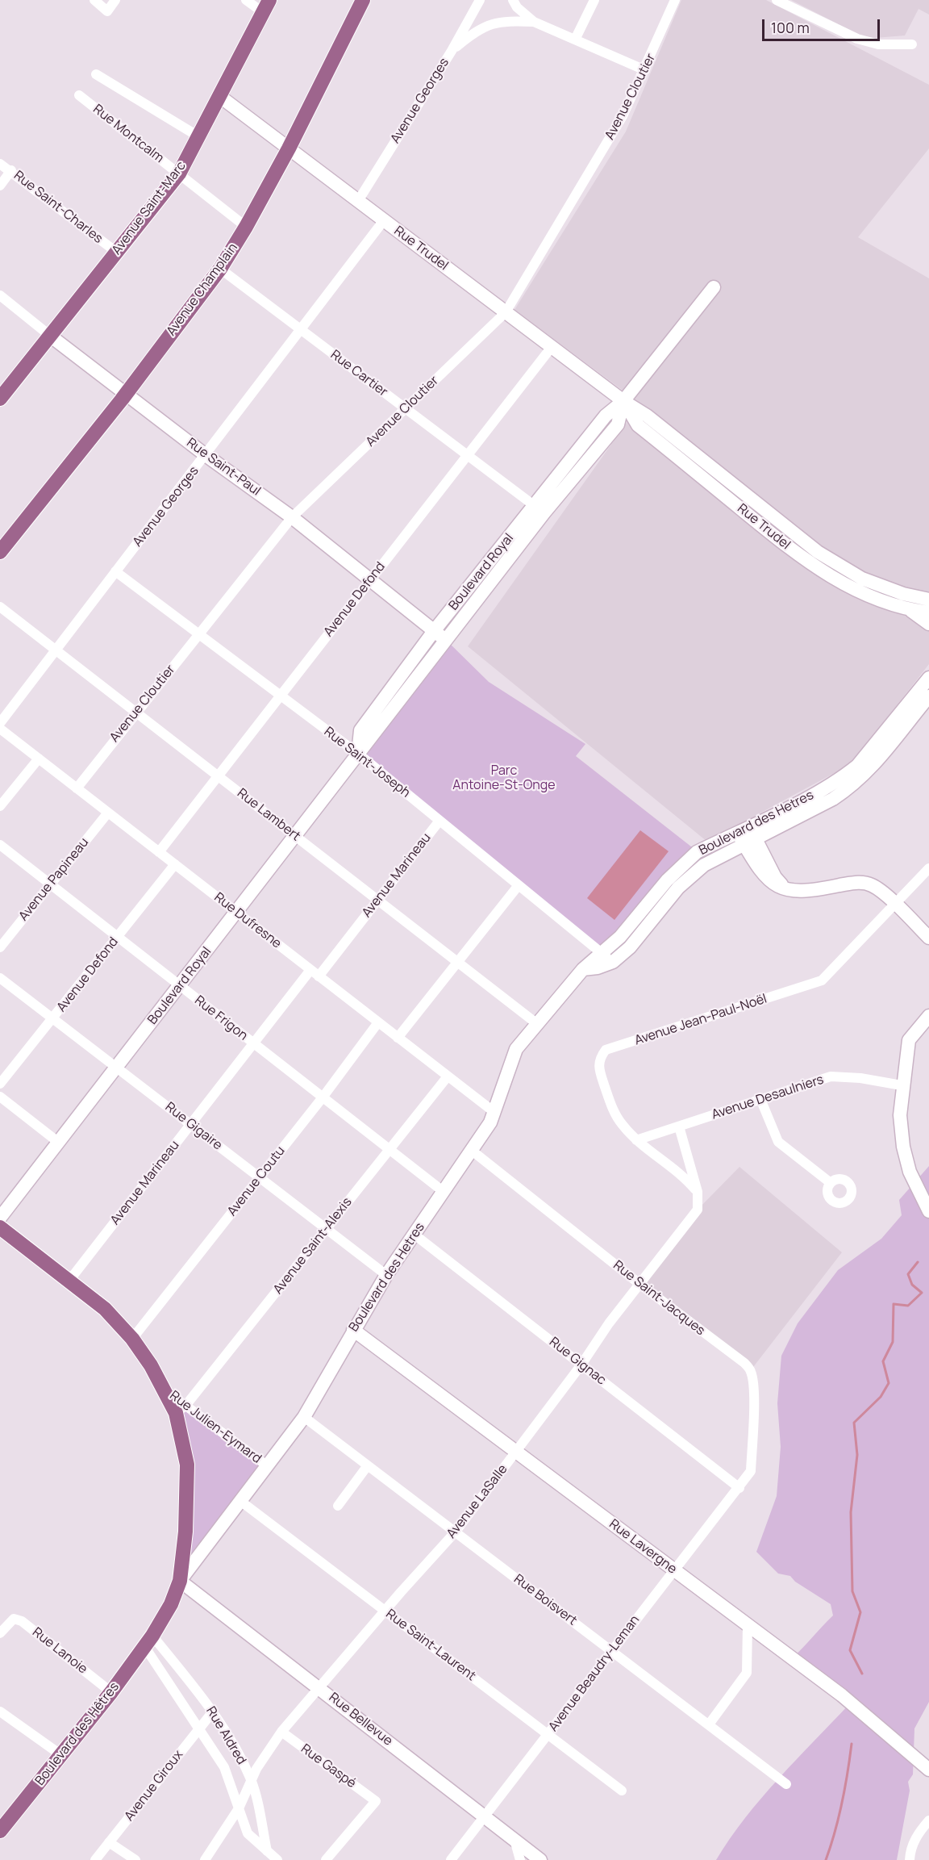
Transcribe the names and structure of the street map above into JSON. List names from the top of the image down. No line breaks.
{"streets":{"main road":["Avenue Saint-Marc","Avenue Champlain","Boulevard des Hêtres"],"street":["Avenue Cloutier","Avenue Georges","Rue Montcalm","Rue Saint-Charles","Rue Trudel","Rue Cartier","Rue Saint-Paul","Boulevard Royal","Avenue Defond","Rue Saint-Joseph","Rue Lambert","Boulevard des Hetres","Avenue Marineau","Avenue Papineau","Rue Dufresne","Rue Frigon","Avenue Jean-Paul-Noël","Avenue Desaulniers","Rue Gigaire","Avenue Coutu","Avenue Saint-Alexis","Rue Saint-Jacques","Rue Gignac","Rue Julien-Eymard","Avenue LaSalle","Rue Lavergne","Rue Boisvert","Rue Saint-Laurent","Rue Lanoie","Avenue Beaudry-Leman","Rue Bellevue","Rue Aldred","Rue Gaspé","Avenue Giroux"]},"crossings":[["Avenue Cloutier","Rue Trudel"],["Avenue Cloutier","Rue Cartier"],["Avenue Cloutier","Rue Saint-Paul"],["Avenue Cloutier","Rue Saint-Joseph"],["Avenue Cloutier","Rue Lambert"],["Avenue Cloutier","Rue Dufresne"],["Avenue Georges","Rue Trudel"],["Avenue Georges","Rue Cartier"],["Avenue Georges","Rue Saint-Paul"],["Avenue Georges","Rue Saint-Joseph"],["Avenue Georges","Rue Lambert"],["Rue Montcalm","Avenue Saint-Marc"],["Rue Montcalm","Avenue Champlain"],["Rue Saint-Charles","Avenue Saint-Marc"],["Avenue Saint-Marc","Rue Trudel"],["Avenue Saint-Marc","Rue Saint-Paul"],["Rue Trudel","Avenue Champlain"],["Rue Trudel","Boulevard Royal"],["Rue Trudel","Avenue Defond"],["Avenue Champlain","Rue Cartier"],["Avenue Champlain","Rue Saint-Paul"],["Rue Cartier","Boulevard Royal"],["Rue Cartier","Avenue Defond"],["Rue Saint-Paul","Boulevard Royal"],["Rue Saint-Paul","Avenue Defond"],["Boulevard Royal","Rue Saint-Joseph"],["Boulevard Royal","Rue Lambert"],["Boulevard Royal","Rue Dufresne"],["Boulevard Royal","Rue Frigon"],["Boulevard Royal","Rue Gigaire"],["Avenue Defond","Rue Saint-Joseph"],["Avenue Defond","Rue Lambert"],["Avenue Defond","Rue Dufresne"],["Avenue Defond","Rue Frigon"],["Avenue Defond","Rue Gigaire"],["Rue Saint-Joseph","Boulevard des Hetres"],["Rue Saint-Joseph","Avenue Marineau"],["Rue Lambert","Boulevard des Hetres"],["Rue Lambert","Avenue Marineau"],["Boulevard des Hetres","Rue Dufresne"],["Boulevard des Hetres","Rue Frigon"],["Boulevard des Hetres","Rue Gigaire"],["Boulevard des Hetres","Rue Saint-Jacques"],["Boulevard des Hetres","Rue Gignac"],["Boulevard des Hetres","Rue Julien-Eymard"],["Boulevard des Hetres","Rue Lavergne"],["Boulevard des Hetres","Rue Boisvert"],["Boulevard des Hetres","Rue Saint-Laurent"],["Boulevard des Hetres","Rue Bellevue"],["Boulevard des Hetres","Boulevard des Hêtres"],["Avenue Marineau","Rue Dufresne"],["Avenue Marineau","Rue Frigon"],["Avenue Marineau","Rue Gigaire"],["Avenue Marineau","Boulevard des Hêtres"],["Avenue Papineau","Rue Dufresne"],["Avenue Papineau","Rue Frigon"],["Rue Dufresne","Avenue Coutu"],["Rue Dufresne","Avenue Saint-Alexis"],["Rue Frigon","Avenue Coutu"],["Rue Frigon","Avenue Saint-Alexis"],["Avenue Jean-Paul-Noël","Avenue Desaulniers"],["Avenue Jean-Paul-Noël","Avenue LaSalle"],["Avenue Desaulniers","Avenue LaSalle"],["Rue Gigaire","Avenue Coutu"],["Rue Gigaire","Avenue Saint-Alexis"],["Avenue Coutu","Boulevard des Hêtres"],["Avenue Saint-Alexis","Rue Julien-Eymard"],["Avenue Saint-Alexis","Boulevard des Hêtres"],["Rue Saint-Jacques","Rue Gignac"],["Rue Saint-Jacques","Avenue LaSalle"],["Rue Saint-Jacques","Avenue Beaudry-Leman"],["Rue Gignac","Avenue LaSalle"],["Rue Gignac","Avenue Beaudry-Leman"],["Rue Julien-Eymard","Boulevard des Hêtres"],["Avenue LaSalle","Rue Lavergne"],["Avenue LaSalle","Rue Boisvert"],["Avenue LaSalle","Rue Saint-Laurent"],["Avenue LaSalle","Rue Bellevue"],["Avenue LaSalle","Rue Aldred"],["Avenue LaSalle","Rue Gaspé"],["Rue Lavergne","Avenue Beaudry-Leman"],["Rue Boisvert","Avenue Beaudry-Leman"],["Rue Saint-Laurent","Avenue Beaudry-Leman"],["Rue Lanoie","Boulevard des Hêtres"],["Avenue Beaudry-Leman","Rue Bellevue"],["Rue Bellevue","Boulevard des Hêtres"],["Boulevard des Hêtres","Rue Aldred"],["Rue Aldred","Avenue Giroux"]],"parks":["Parc Antoine-St-Onge"],"scale_bar":"100 m"}
